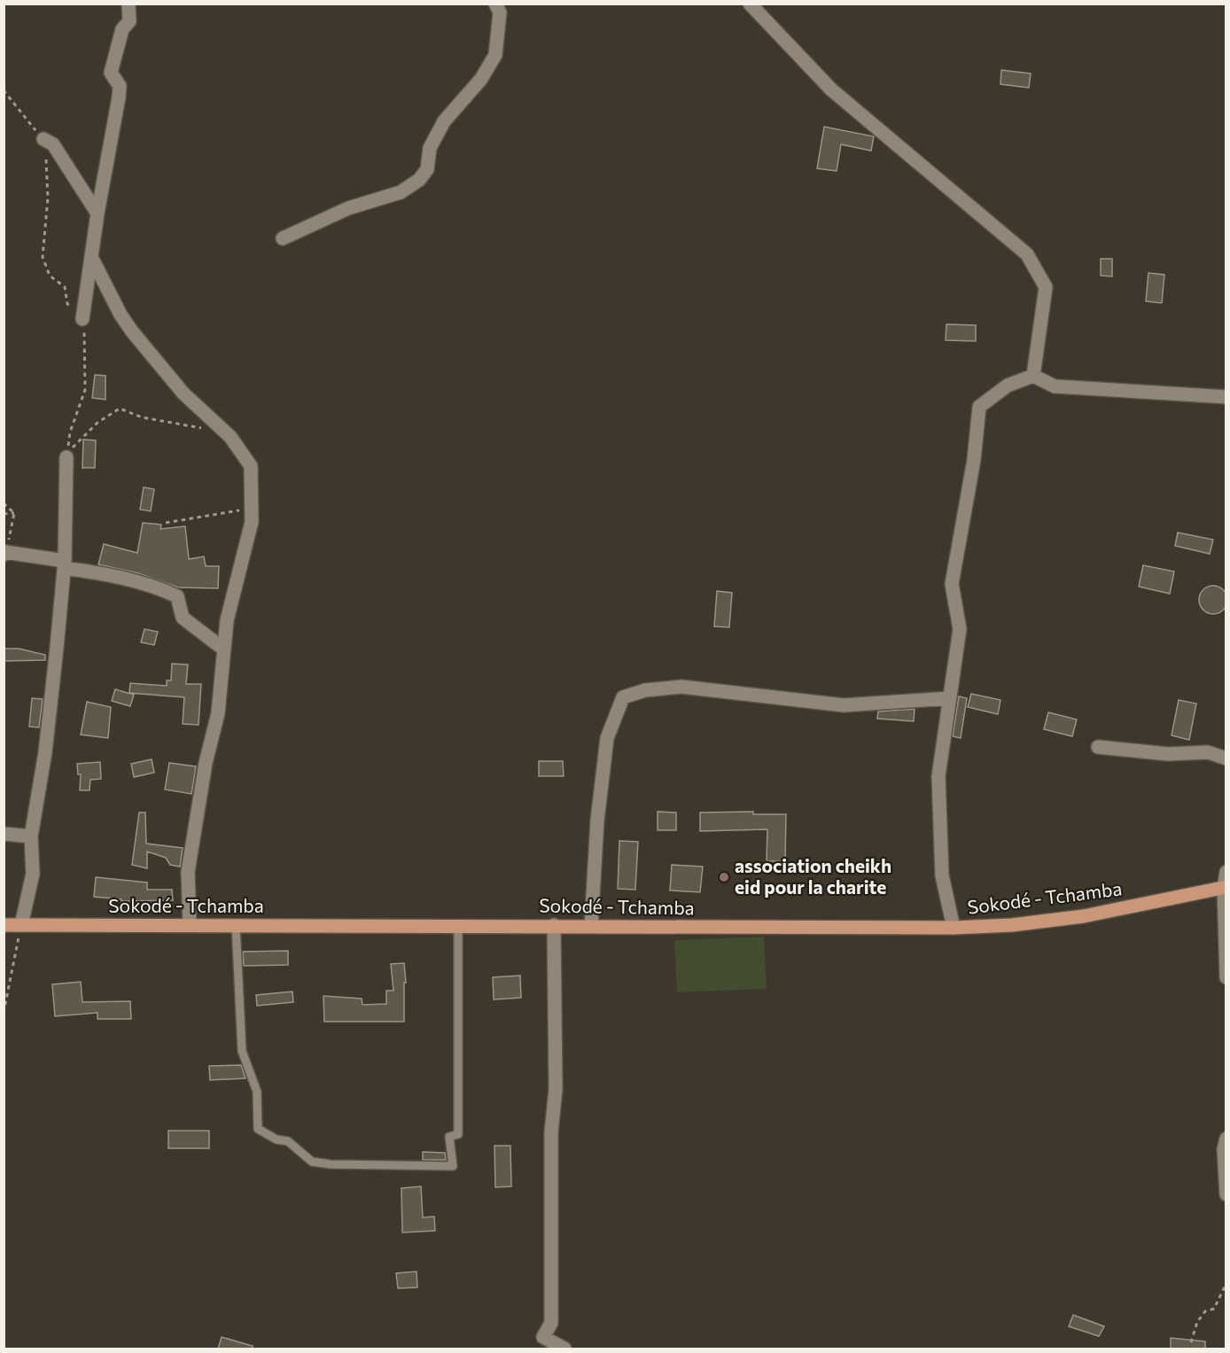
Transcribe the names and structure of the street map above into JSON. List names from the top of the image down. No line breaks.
{"streets":{"main road":["Sokodé - Tchamba"]},"places":["association cheikh eid pour la charite"]}
